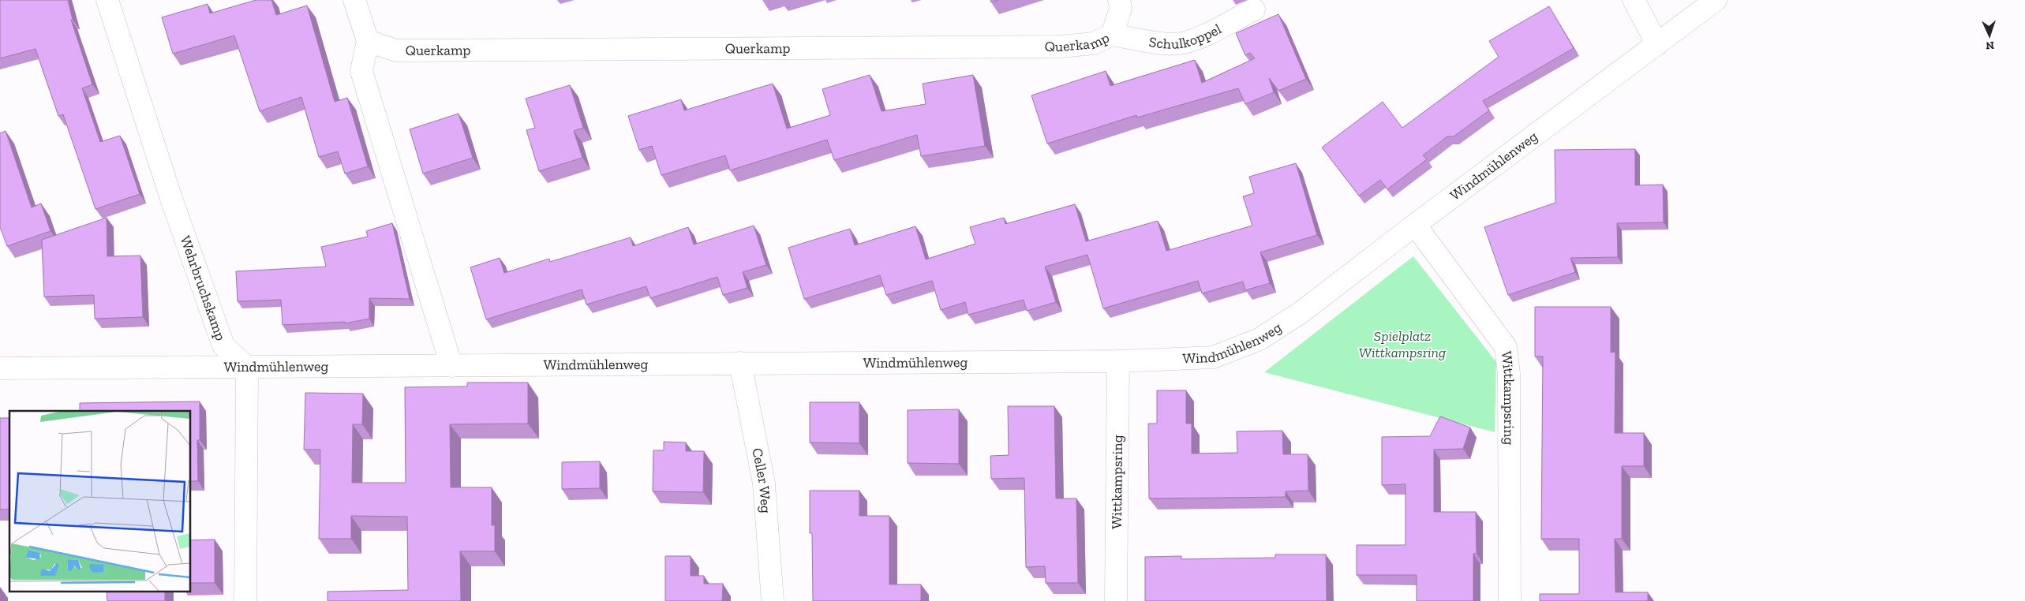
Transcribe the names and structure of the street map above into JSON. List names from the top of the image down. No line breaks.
{"streets":{"street":["Schulkoppel","Querkamp","Windmühlenweg","Wehrbruchskamp","Wittkampsring","Celler Weg"]},"crossings":[["Schulkoppel","Querkamp"],["Windmühlenweg","Wehrbruchskamp"],["Windmühlenweg","Wittkampsring"],["Windmühlenweg","Celler Weg"]],"parks":["Spielplatz Wittkampsring"],"north":"bottom"}
